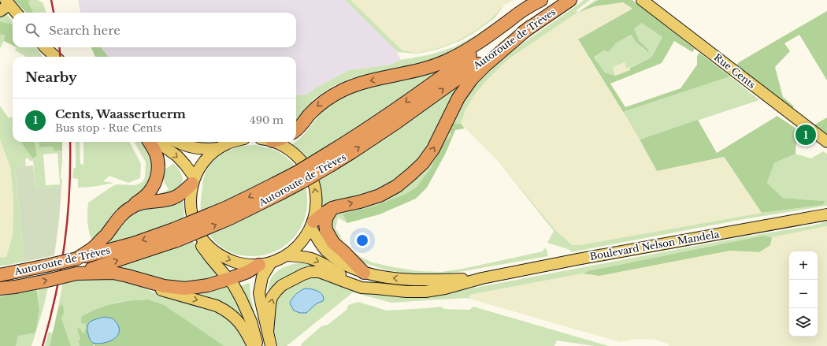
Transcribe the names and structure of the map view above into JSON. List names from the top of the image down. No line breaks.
{"streets":{"highway":["Autoroute de Trèves"],"main road":["Rue Cents","Boulevard Nelson Mandela"]},"page":{"search":"Search here","heading":"Nearby","list":[{"mark":"1","name":"Cents, Waassertuerm","note":"Bus stop · Rue Cents","value":"490 m"}],"pins":"1","map_buttons":["+","−"]}}
